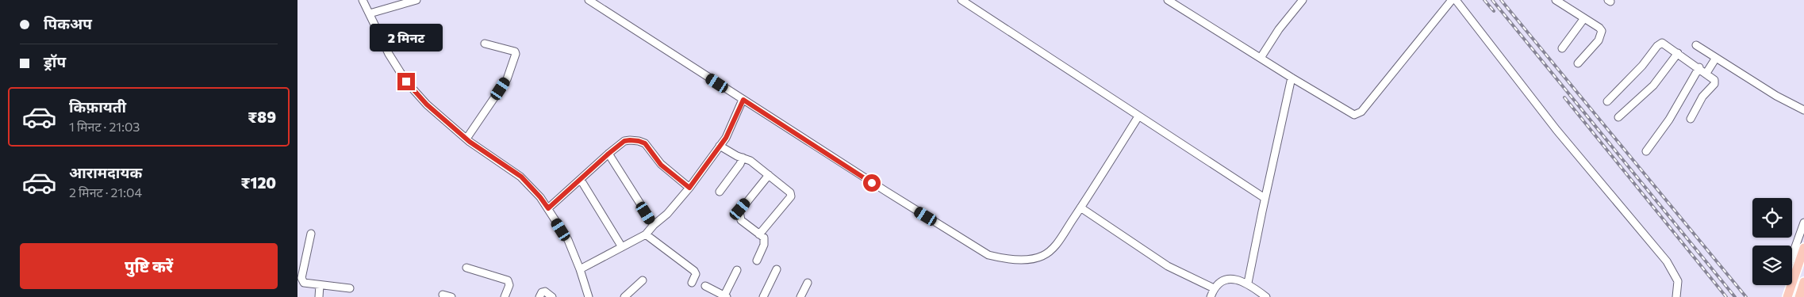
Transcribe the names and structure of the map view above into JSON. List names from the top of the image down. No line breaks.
{"page":{"banner":["पिकअप","ड्रॉप"],"bubble":"2 मिनट","list":[{"name":"किफ़ायती","note":"1 मिनट · 21:03","value":"₹89"},{"name":"आरामदायक","note":"2 मिनट · 21:04","value":"₹120"}],"buttons":"पुष्टि करें"}}
